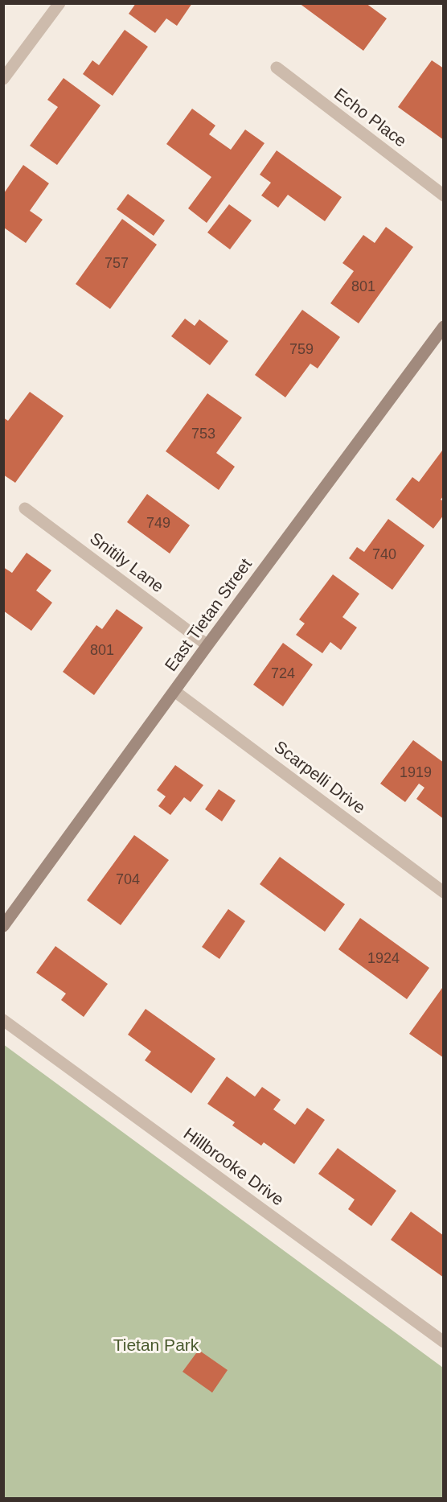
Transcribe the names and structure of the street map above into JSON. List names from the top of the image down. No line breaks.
{"streets":{"main road":["East Tietan Street"],"street":["Echo Place","Snitily Lane","Scarpelli Drive","Hillbrooke Drive"]},"crossings":[["Snitily Lane","East Tietan Street"],["East Tietan Street","Scarpelli Drive"]],"parks":["Tietan Park"],"house_numbers":["757","801","759","753","749","740","801","724","1919","704","1924"]}
